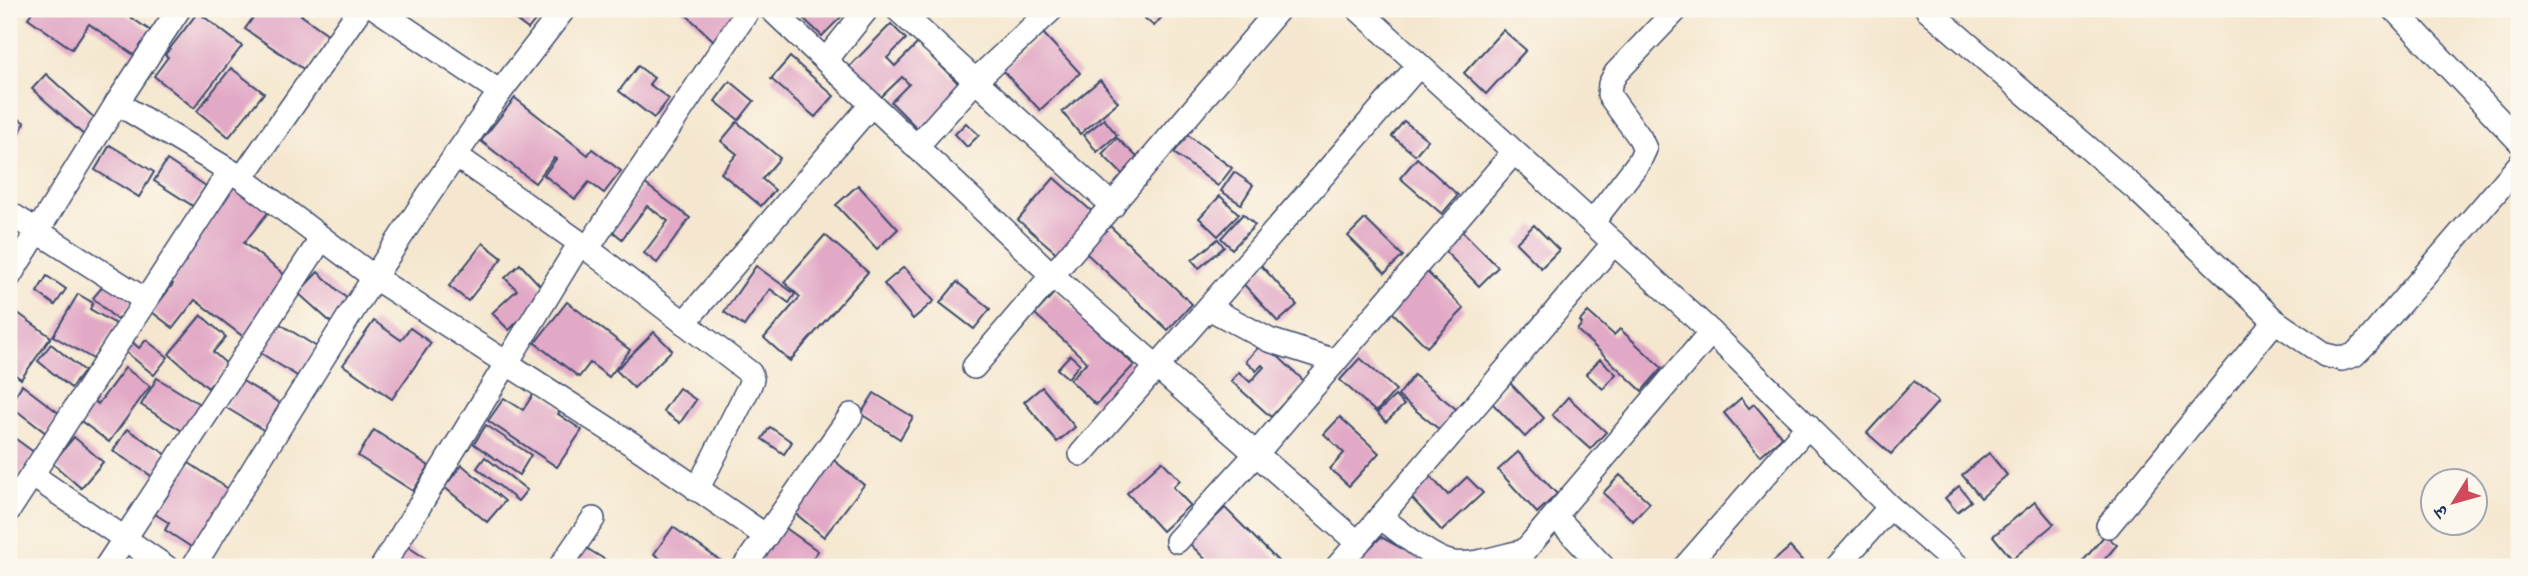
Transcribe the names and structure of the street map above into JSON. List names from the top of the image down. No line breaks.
{"north":"bottom left"}
